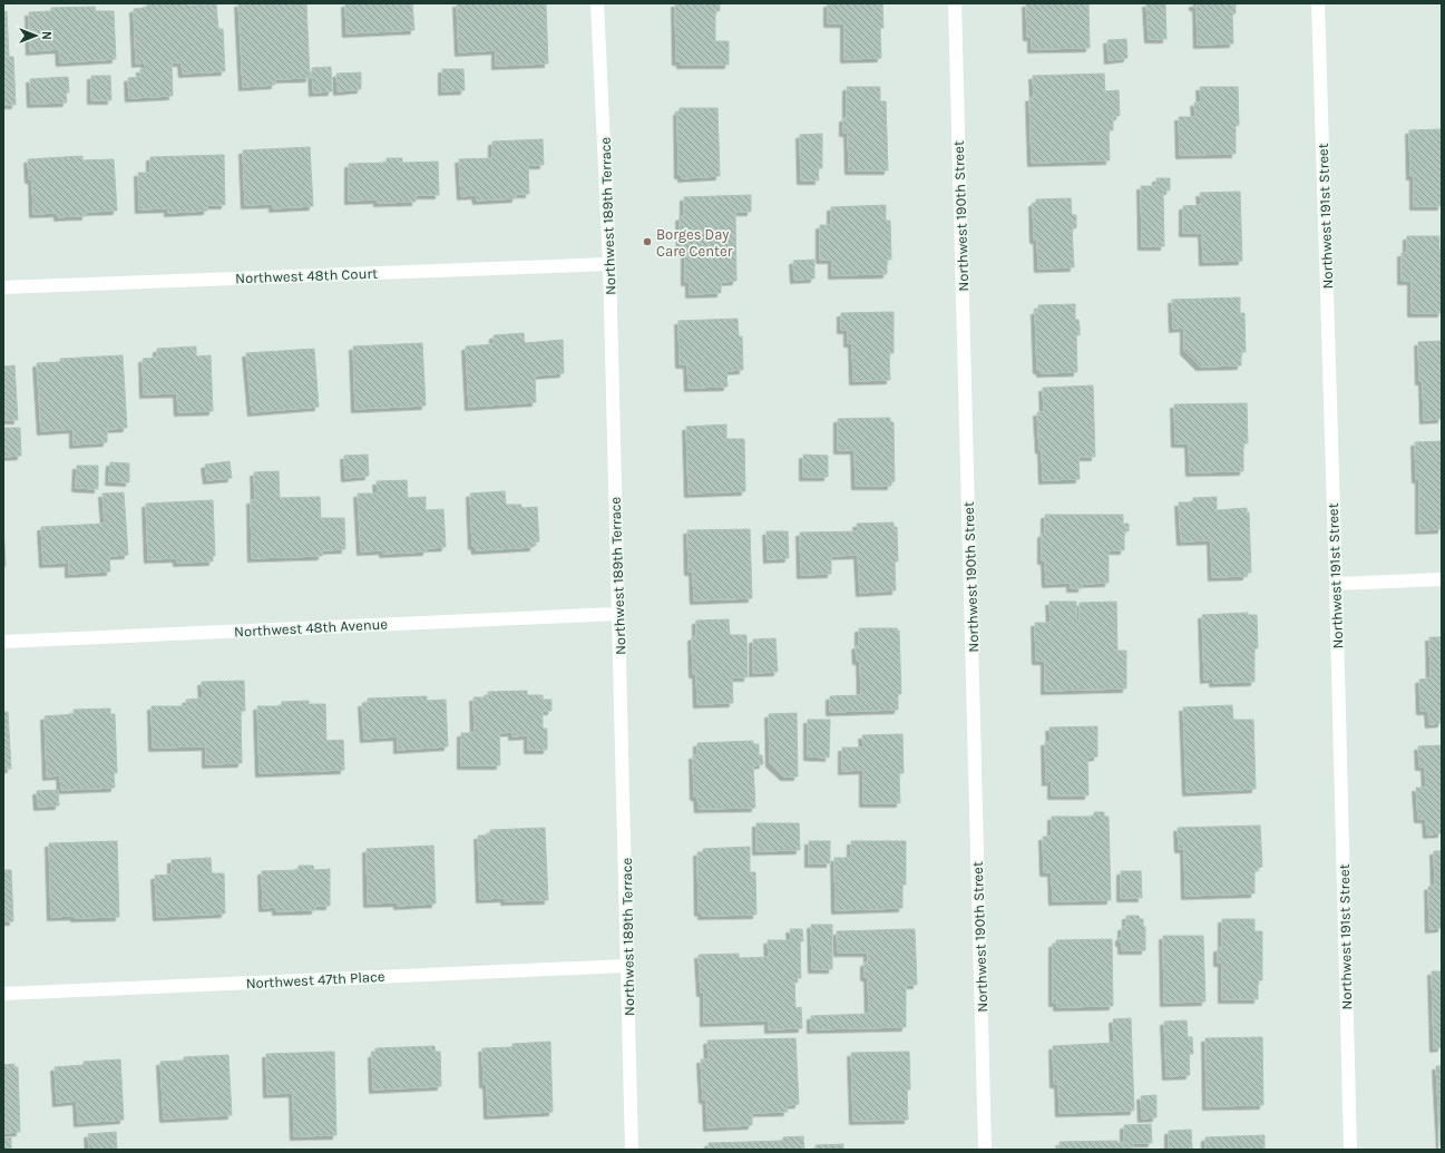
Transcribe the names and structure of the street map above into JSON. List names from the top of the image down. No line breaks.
{"streets":{"street":["Northwest 189th Terrace","Northwest 190th Street","Northwest 191st Street","Northwest 48th Court","Northwest 48th Avenue","Northwest 47th Place"]},"crossings":[["Northwest 189th Terrace","Northwest 48th Court"],["Northwest 189th Terrace","Northwest 48th Avenue"],["Northwest 189th Terrace","Northwest 47th Place"]],"places":["Borges Day Care Center"],"north":"right"}
